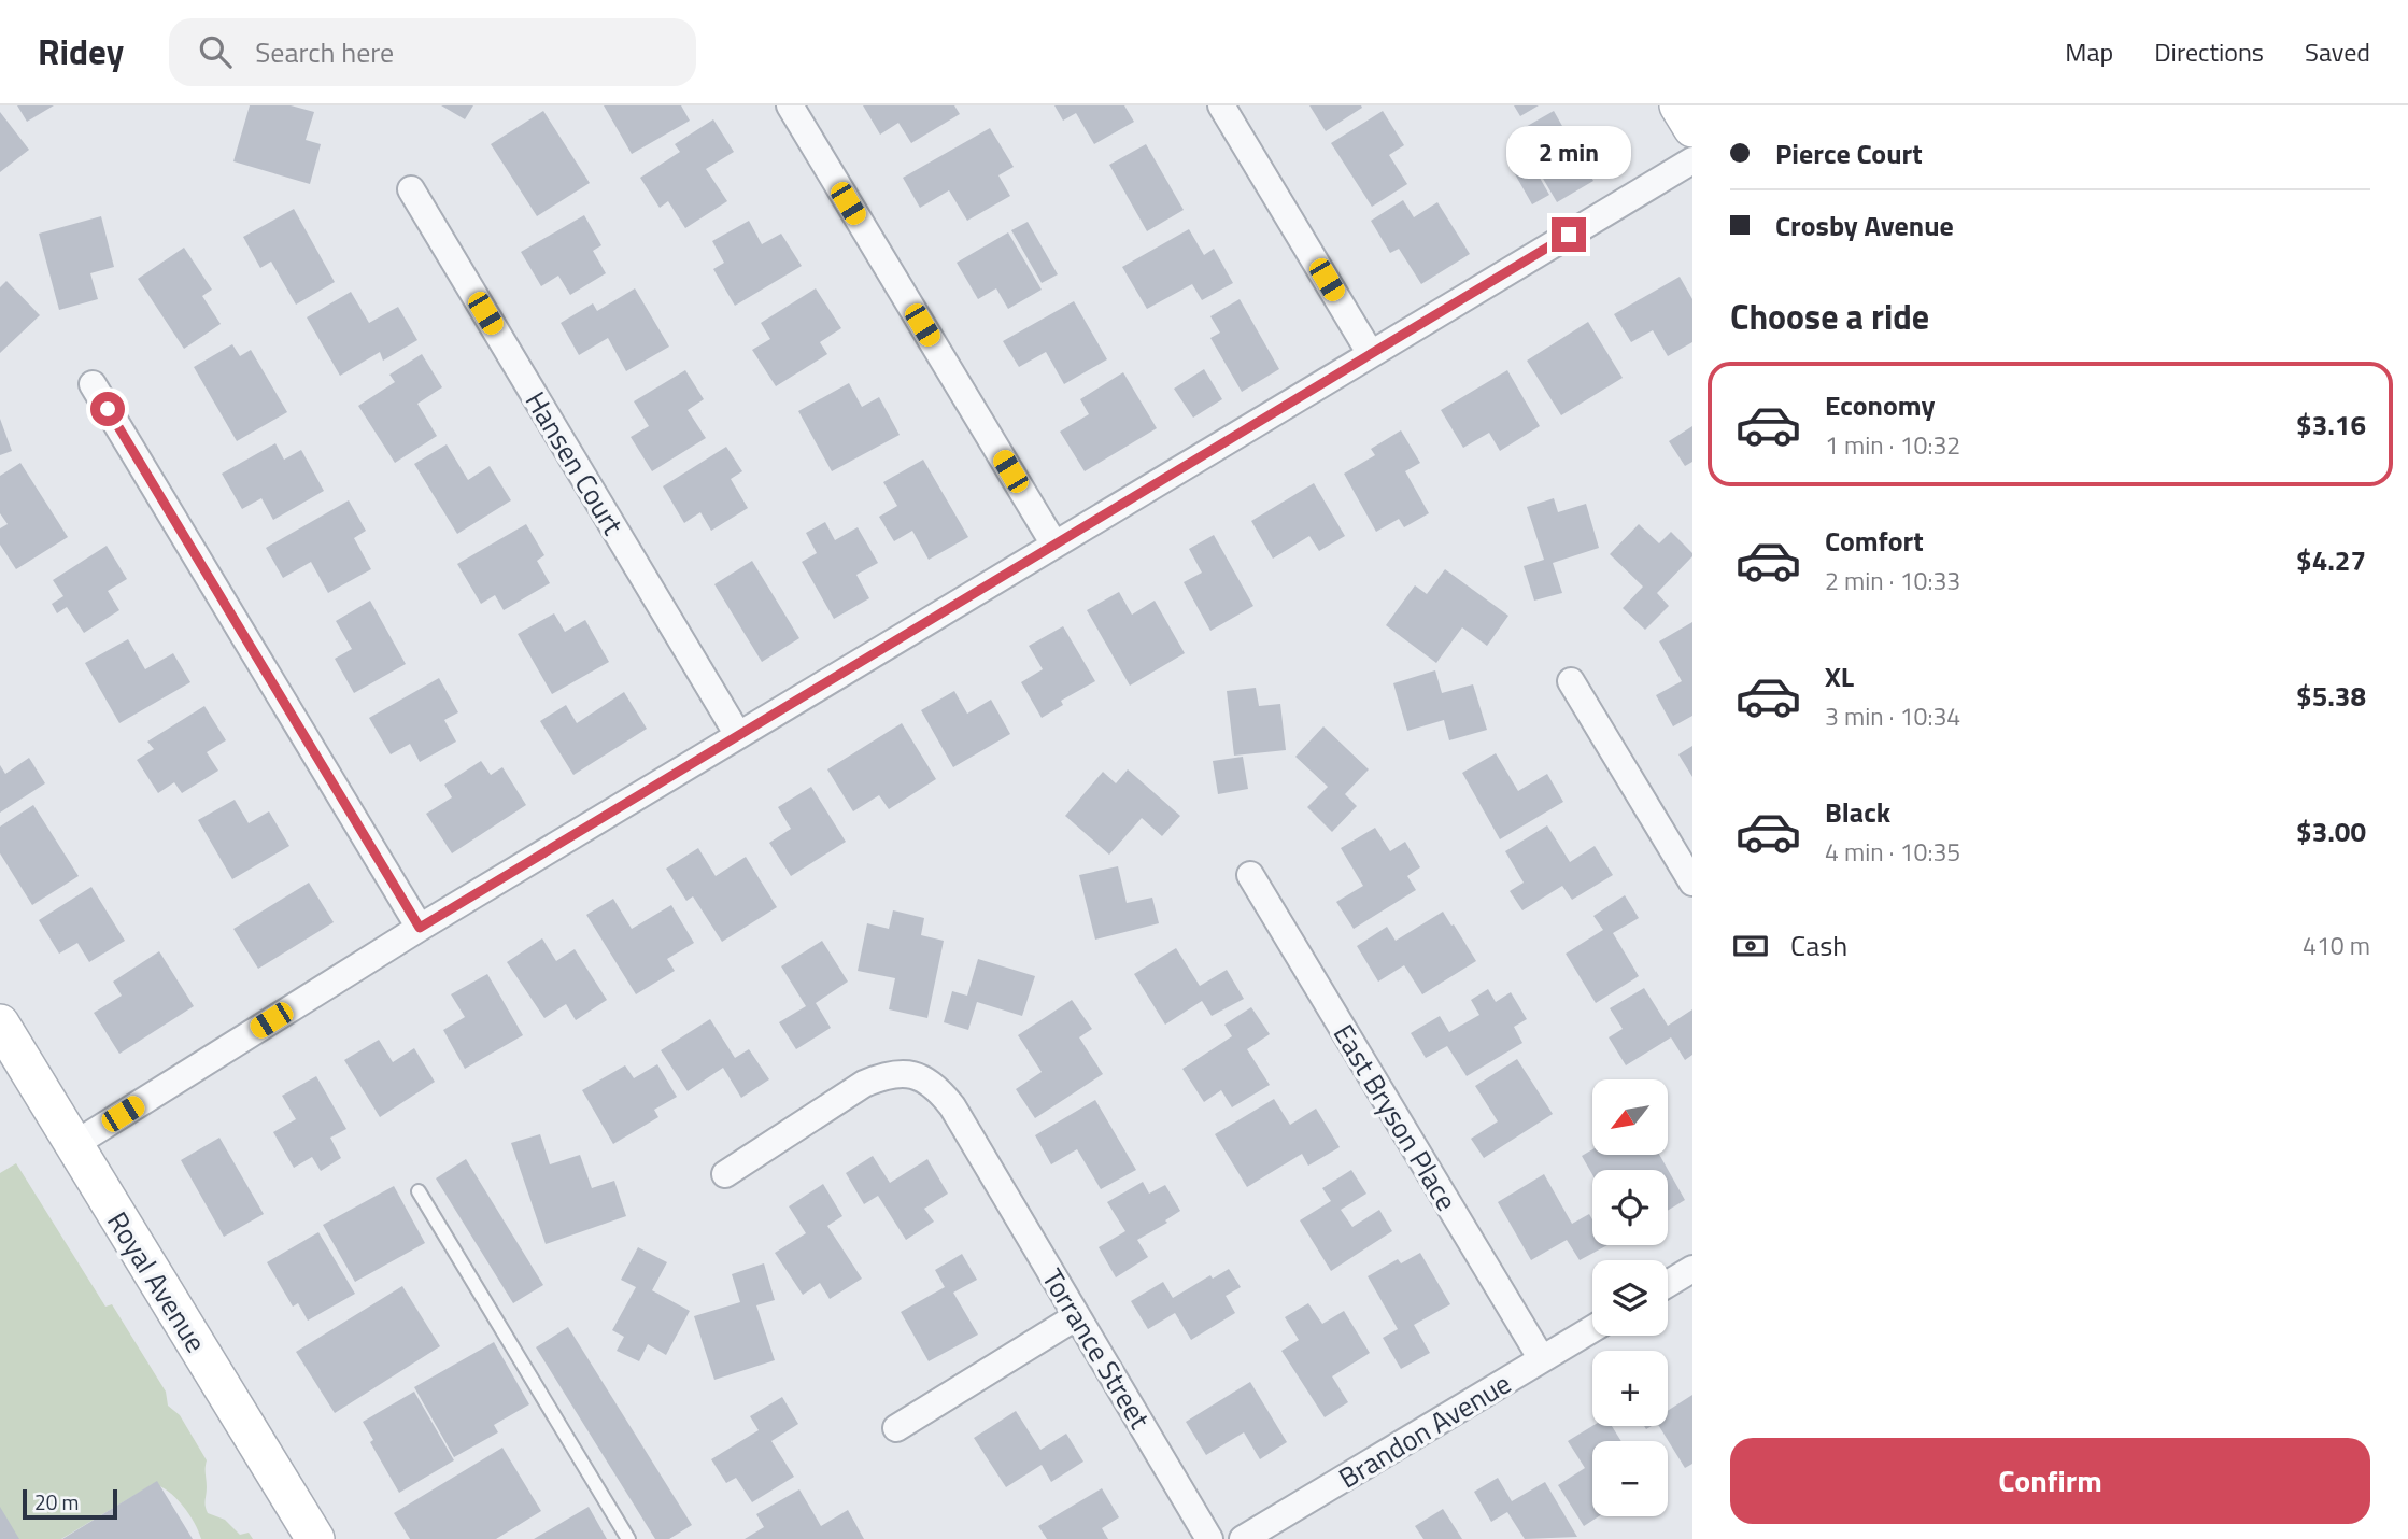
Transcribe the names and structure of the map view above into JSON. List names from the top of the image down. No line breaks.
{"streets":{"main road":["Royal Avenue"],"street":["Hansen Court","East Bryson Place","Torrance Street","Brandon Avenue"]},"crossings":[["East Bryson Place","Brandon Avenue"]],"scale_bar":"20 m","north":"bottom left","page":{"header":"Ridey","search":"Search here","nav":["Map","Directions","Saved"],"banner":["Pierce Court","Crosby Avenue"],"bubble":"2 min","heading":"Choose a ride","list":[{"name":"Economy","note":"1 min · 10:32","value":"$3.16"},{"name":"Comfort","note":"2 min · 10:33","value":"$4.27"},{"name":"XL","note":"3 min · 10:34","value":"$5.38"},{"name":"Black","note":"4 min · 10:35","value":"$3.00"}],"pay":["Cash","410 m"],"map_buttons":["+","−"],"buttons":"Confirm","scale":"20 m"}}
